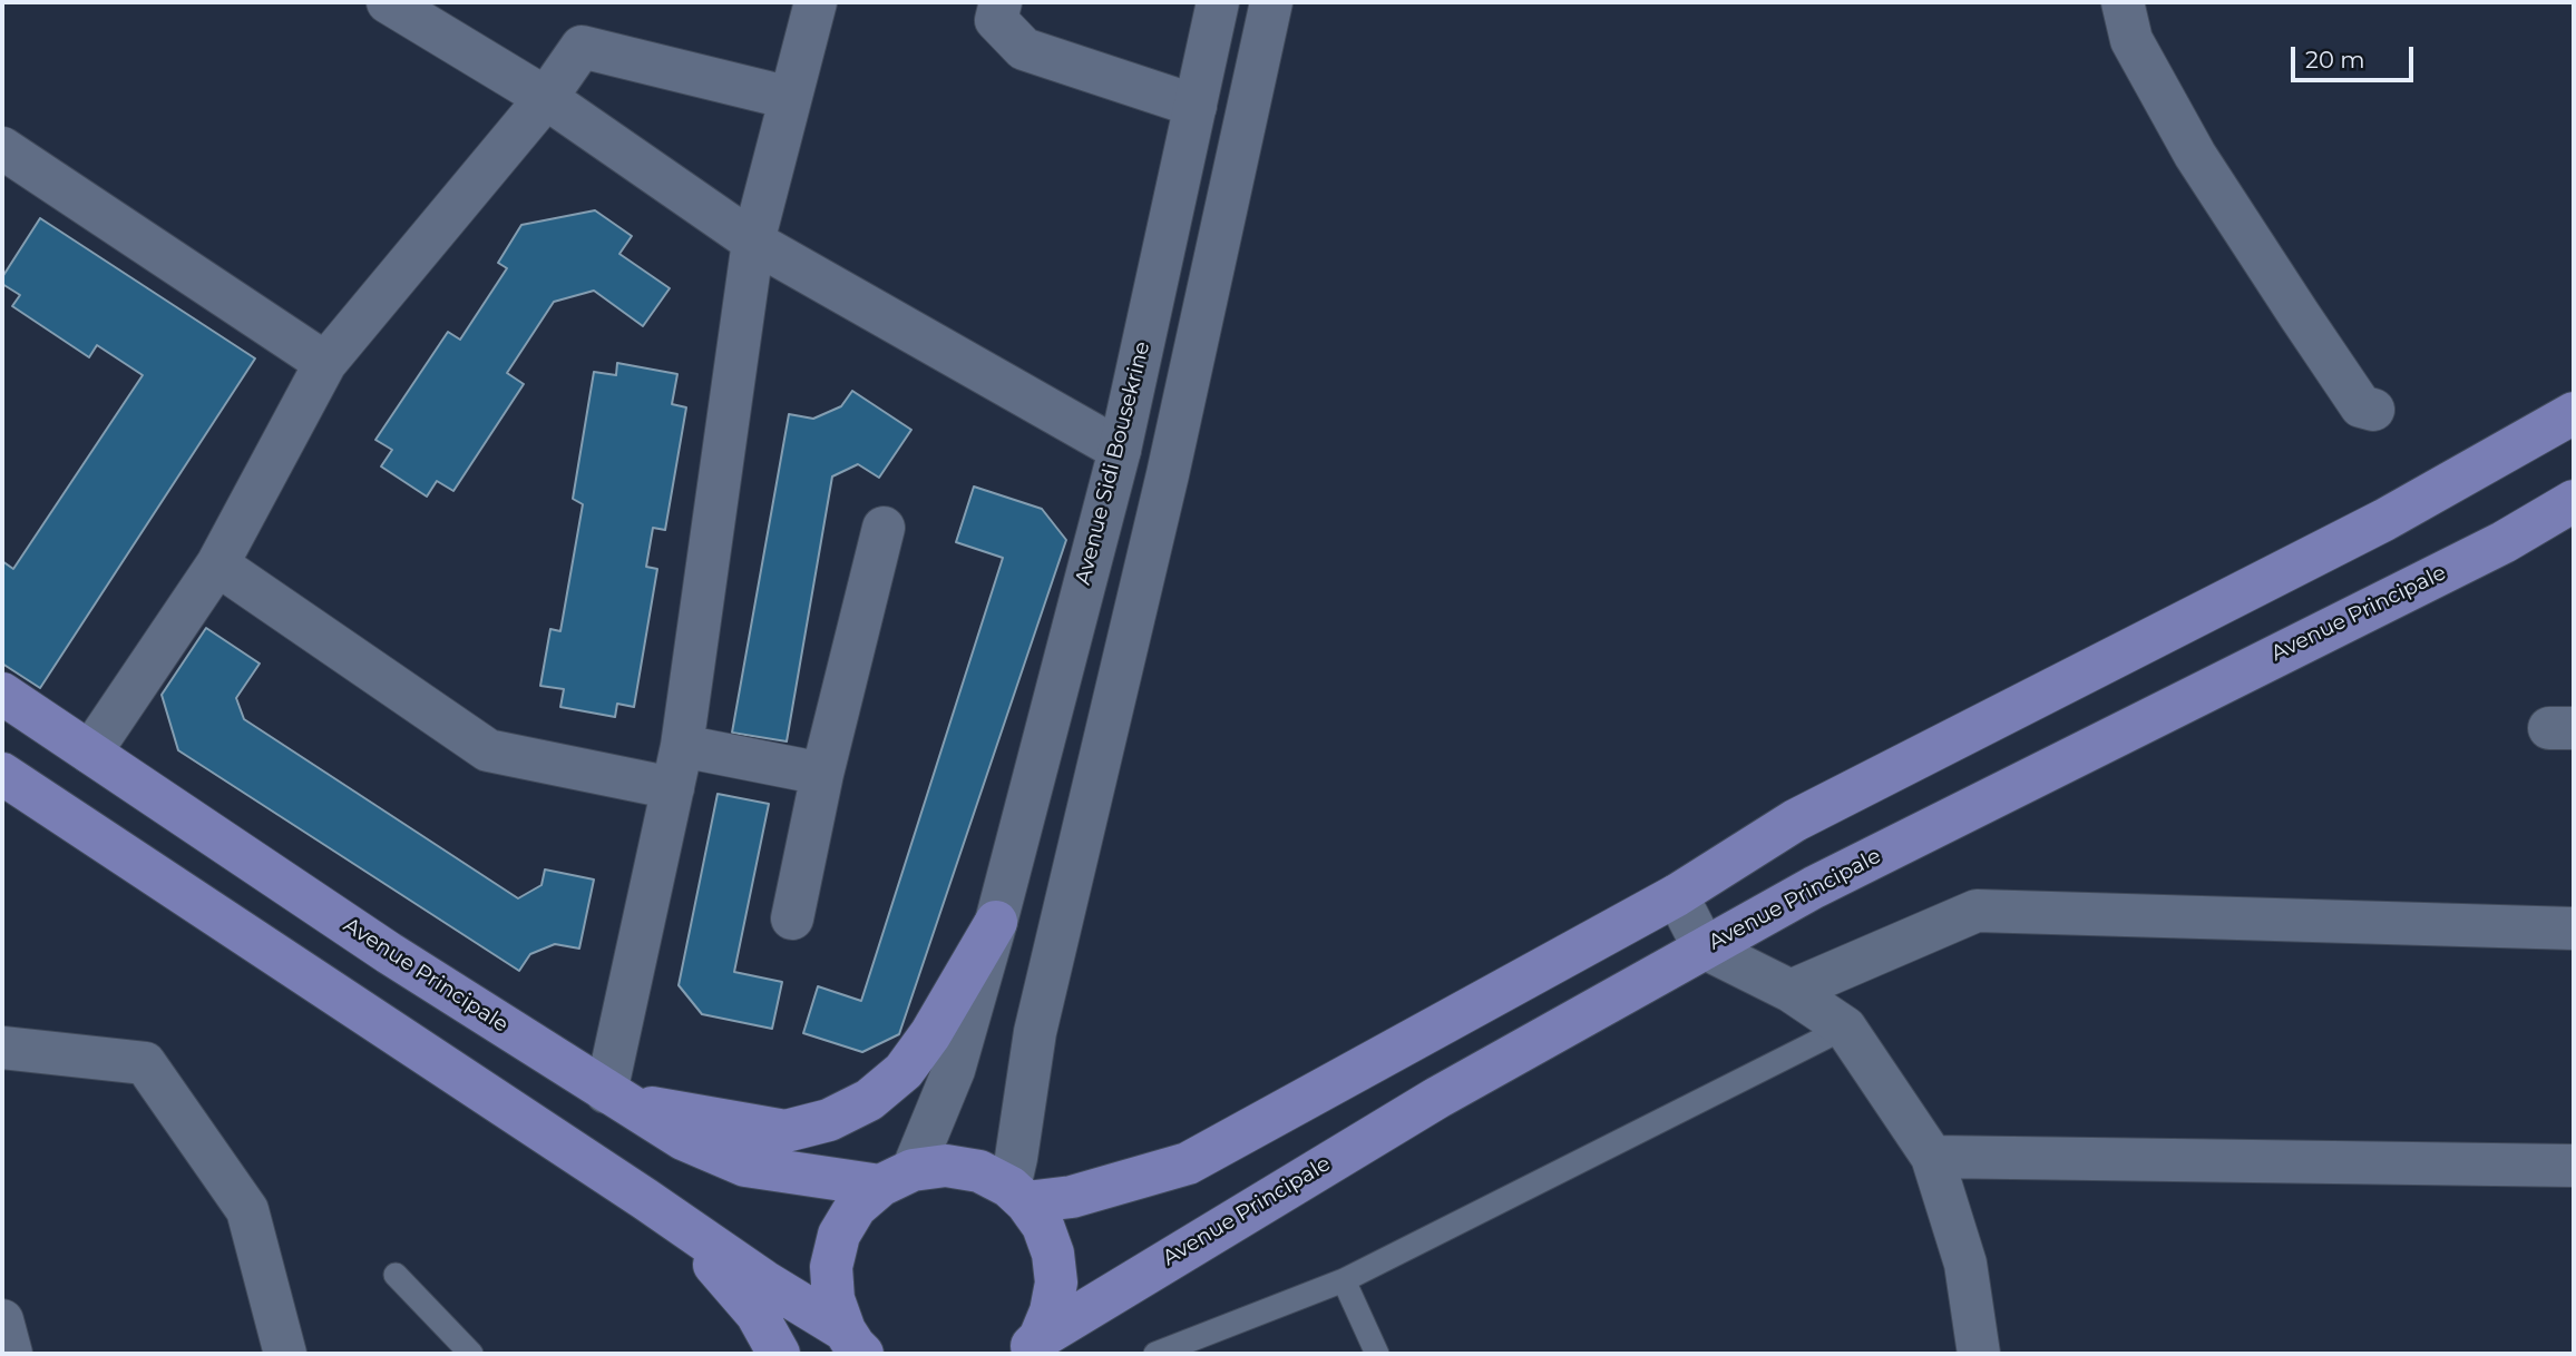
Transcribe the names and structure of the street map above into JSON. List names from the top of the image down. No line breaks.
{"streets":{"main road":["Avenue Principale"],"street":["Avenue Sidi Bousekrine"]},"scale_bar":"20 m"}
